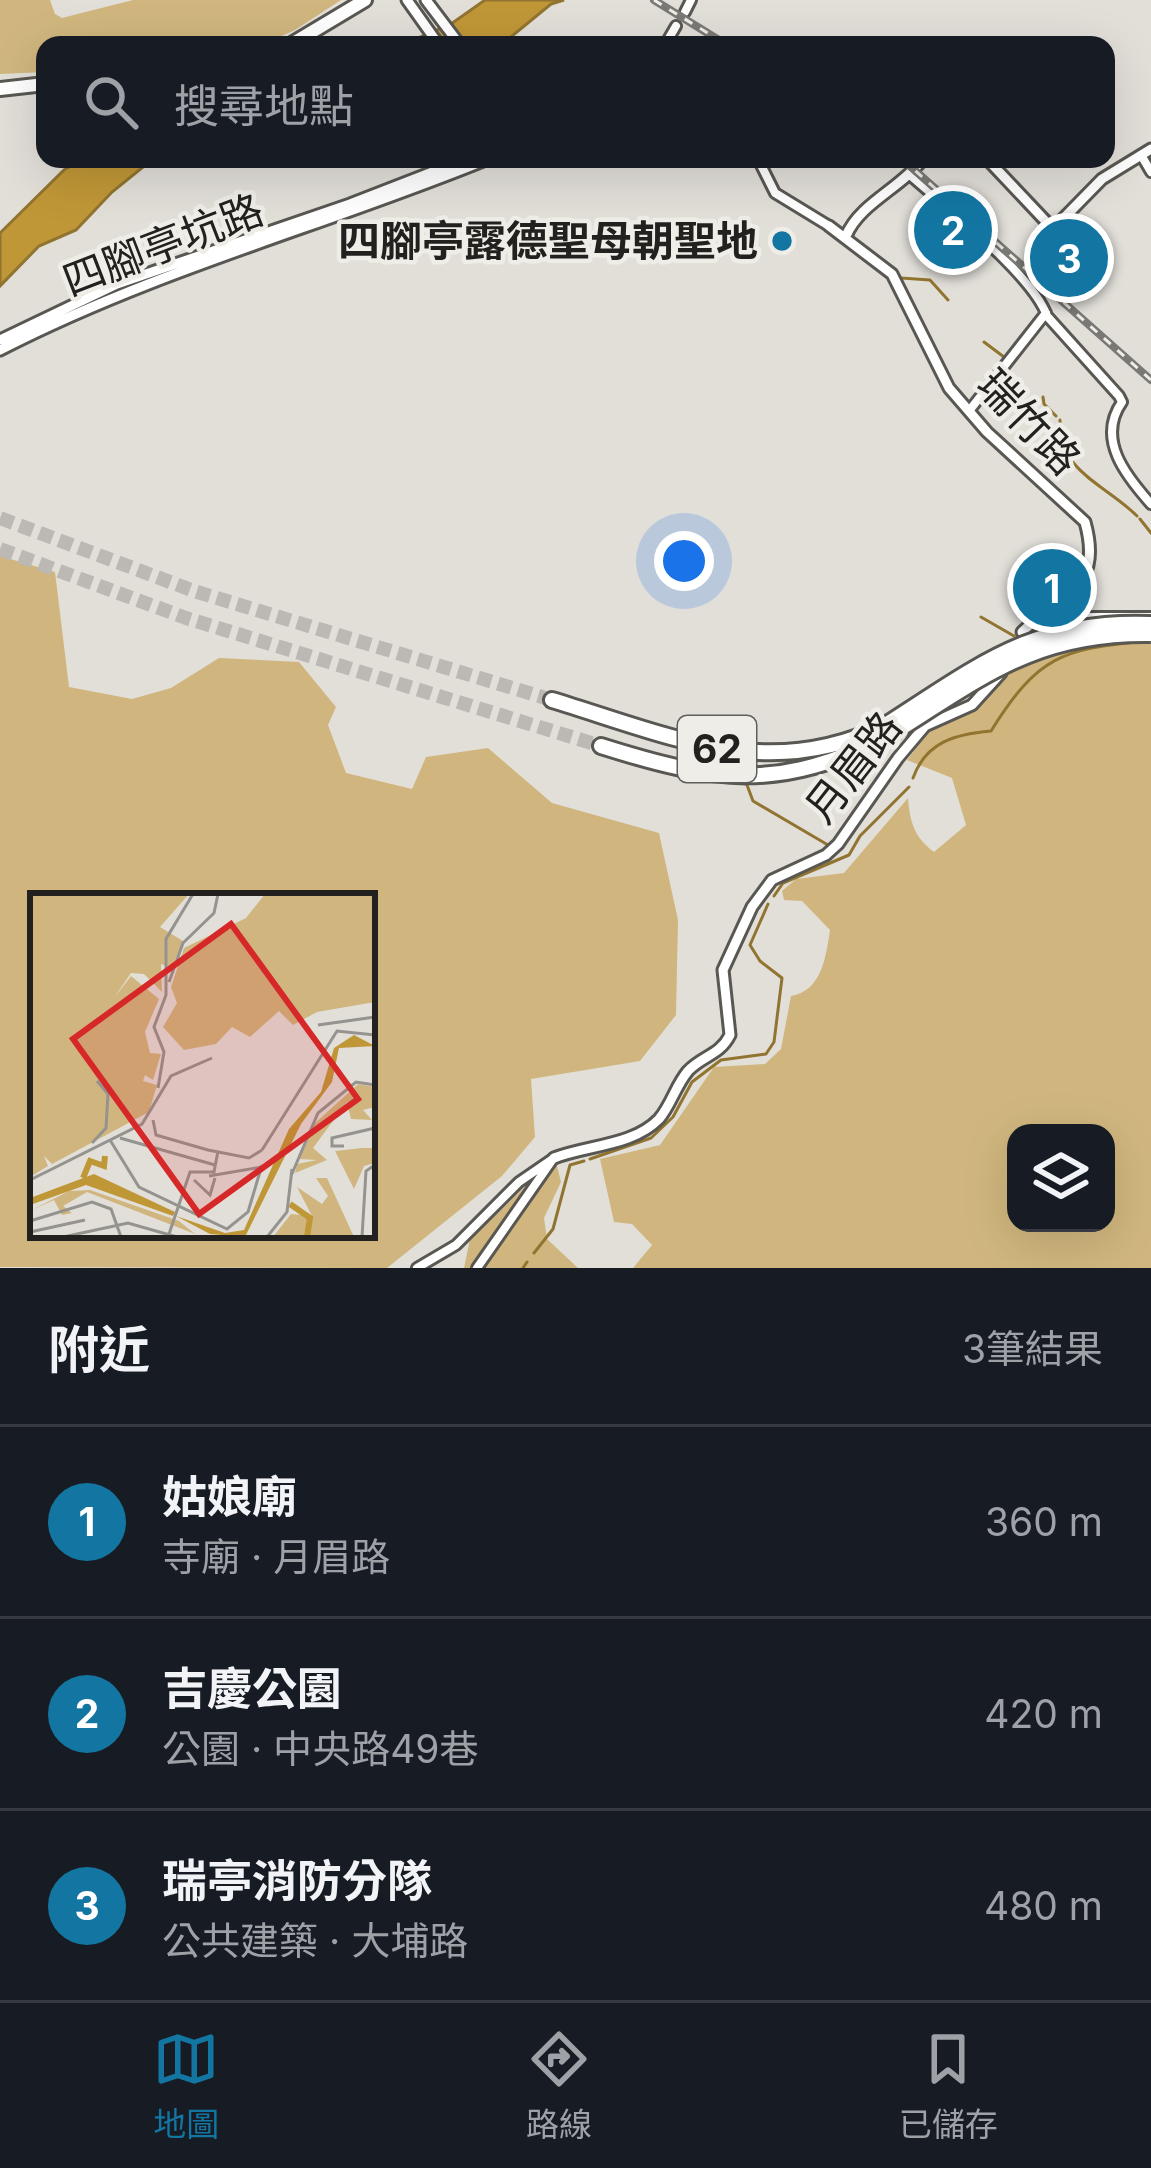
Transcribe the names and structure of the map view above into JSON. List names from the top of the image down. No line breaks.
{"streets":{"highway":["62"],"street":["四腳亭坑路","瑞竹路","月眉路"]},"places":["四腳亭露德聖母朝聖地"],"page":{"search":"搜尋地點","pins":["2","3","1"],"heading":["附近","3筆結果"],"list":[{"mark":"1","name":"姑娘廟","note":"寺廟 · 月眉路","value":"360 m"},{"mark":"2","name":"吉慶公園","note":"公園 · 中央路49巷","value":"420 m"},{"mark":"3","name":"瑞亭消防分隊","note":"公共建築 · 大埔路","value":"480 m"}],"nav":["地圖","路線","已儲存"]}}
